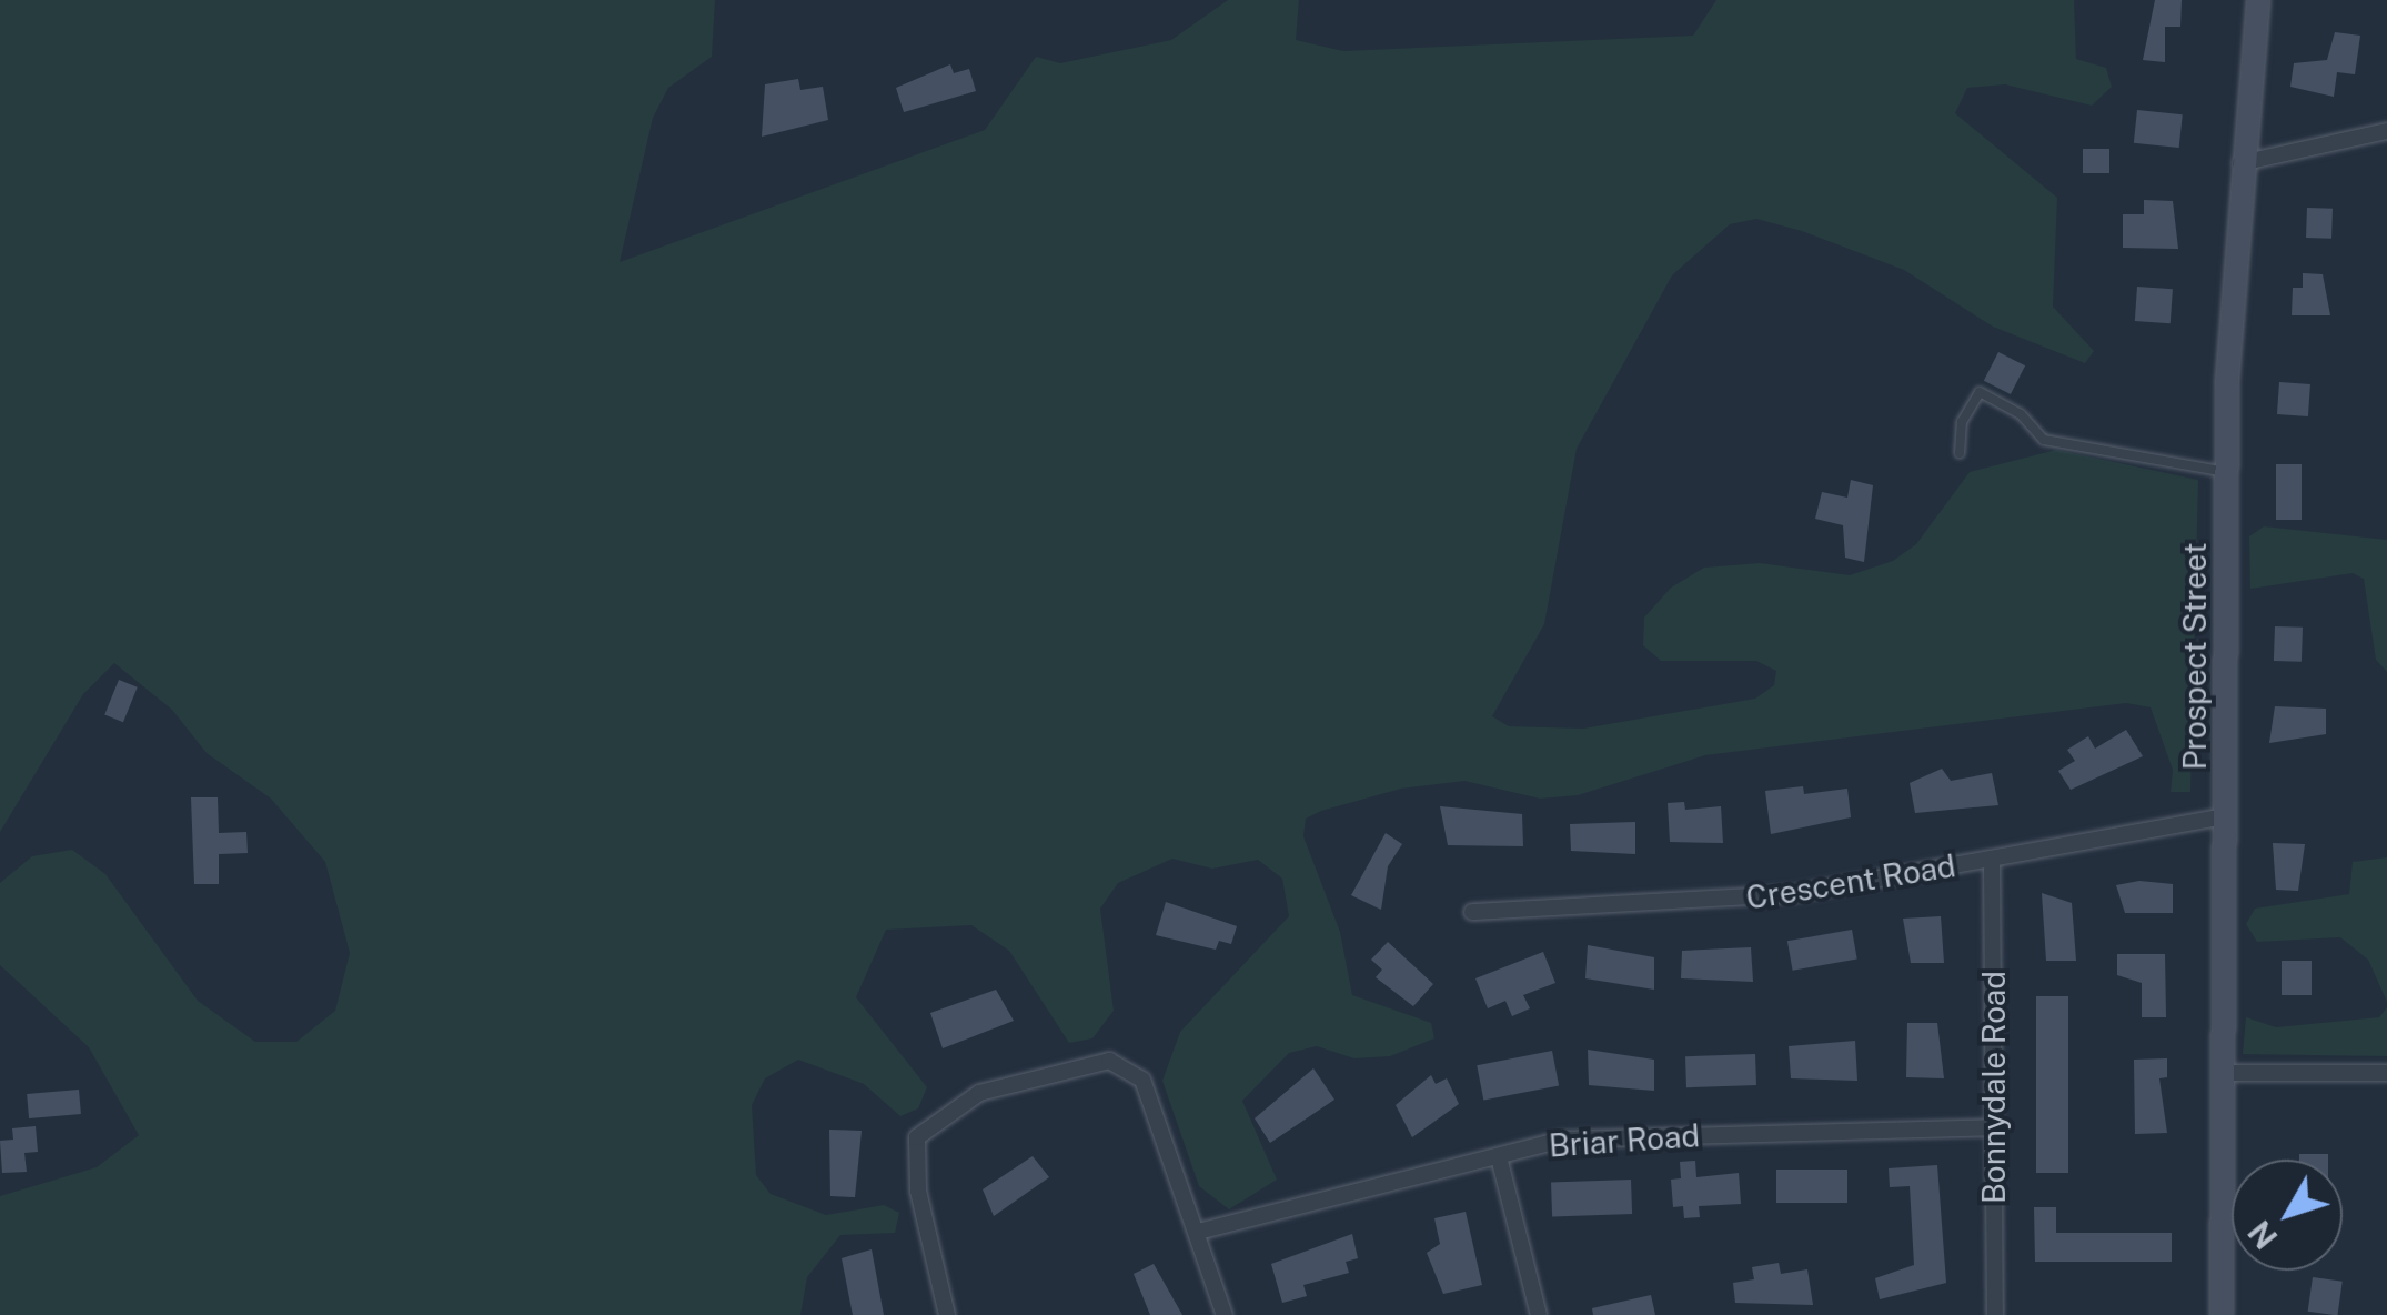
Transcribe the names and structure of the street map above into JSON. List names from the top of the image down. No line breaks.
{"streets":{"main road":["Prospect Street"],"street":["Crescent Road","Bonnydale Road","Briar Road"]},"crossings":[["Prospect Street","Crescent Road"],["Crescent Road","Bonnydale Road"],["Bonnydale Road","Briar Road"]],"north":"bottom left"}
